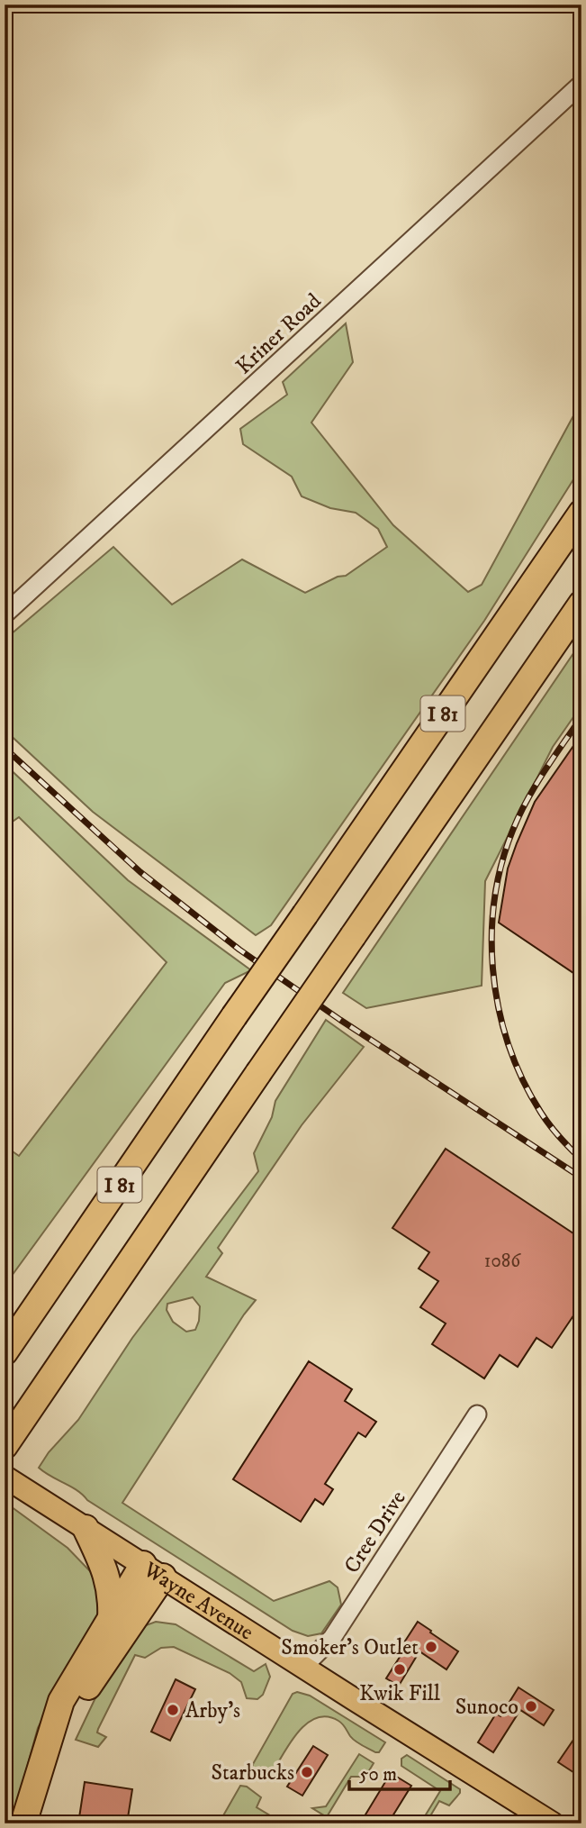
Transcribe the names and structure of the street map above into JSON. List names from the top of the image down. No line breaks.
{"streets":{"highway":["I 81"],"main road":["Wayne Avenue"],"street":["Kriner Road","Cree Drive"]},"crossings":[["Cree Drive","Wayne Avenue"]],"places":["Smoker's Outlet","Kwik Fill","Sunoco","Arby's","Starbucks"],"house_numbers":["1086"],"scale_bar":"50 m"}
